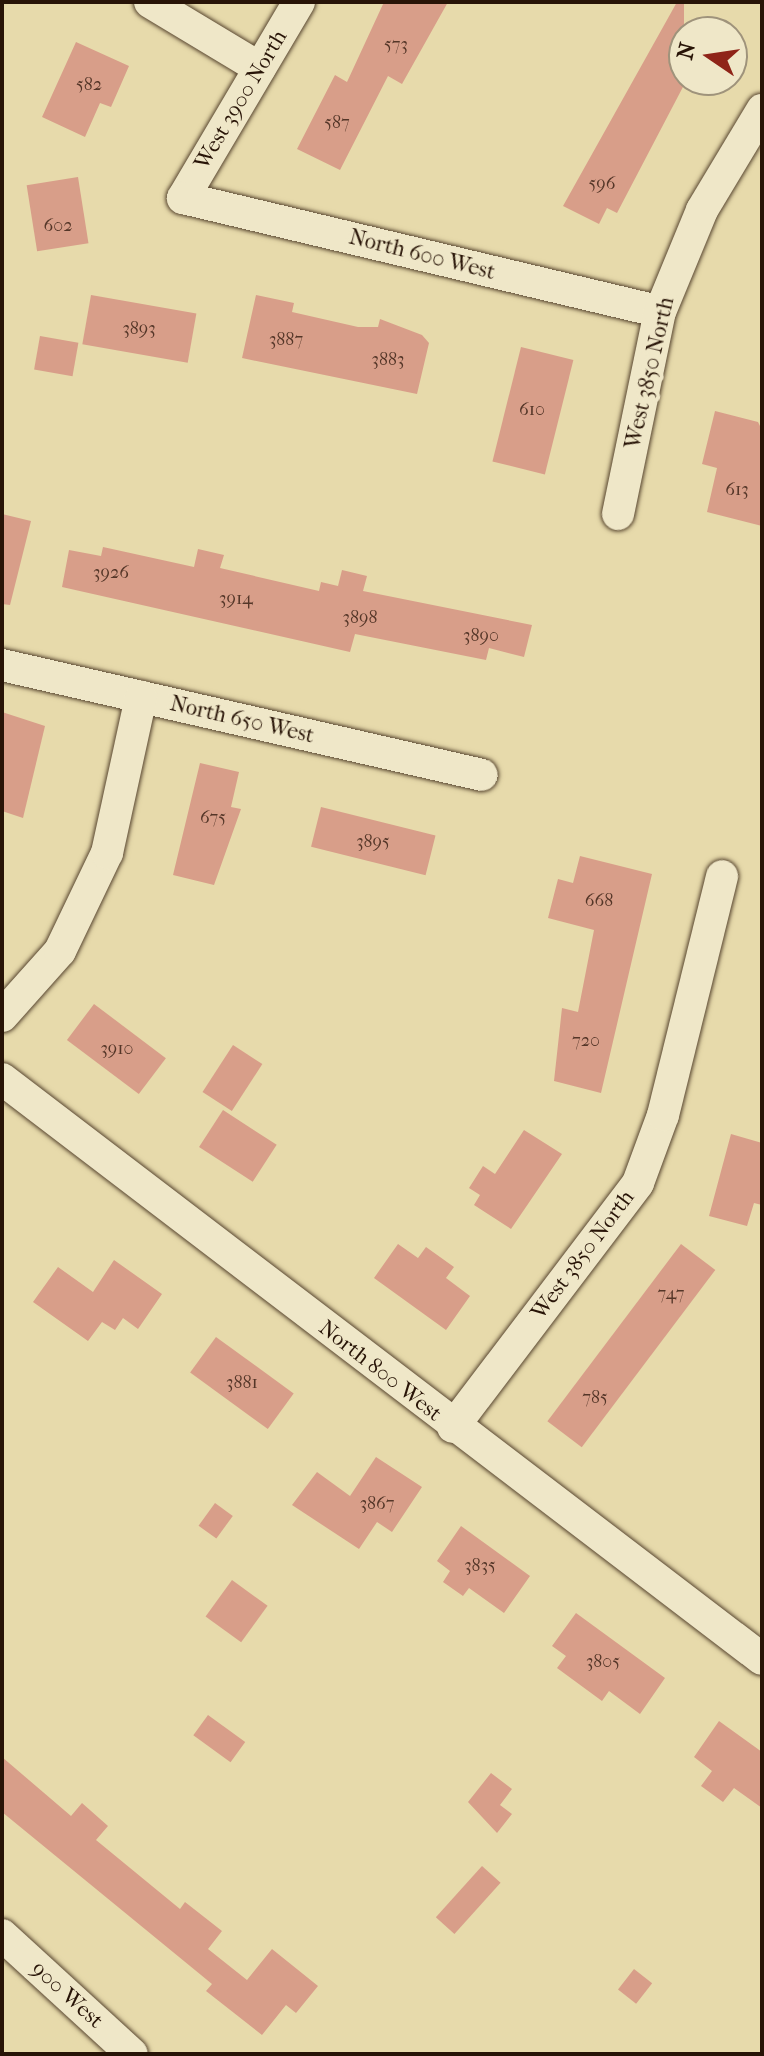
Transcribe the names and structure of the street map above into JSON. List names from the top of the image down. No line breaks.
{"streets":{"street":["West 3900 North","North 600 West","West 3850 North","North 650 West","North 800 West","900 West"]},"crossings":[["West 3900 North","North 600 West"],["North 600 West","West 3850 North"],["West 3850 North","North 800 West"]],"house_numbers":["573","582","587","596","602","3893","3887","3883","610","613","3926","3914","3898","3890","675","3895","668","720","3910","747","3881","785","3867","3835","3805"],"north":"left"}
